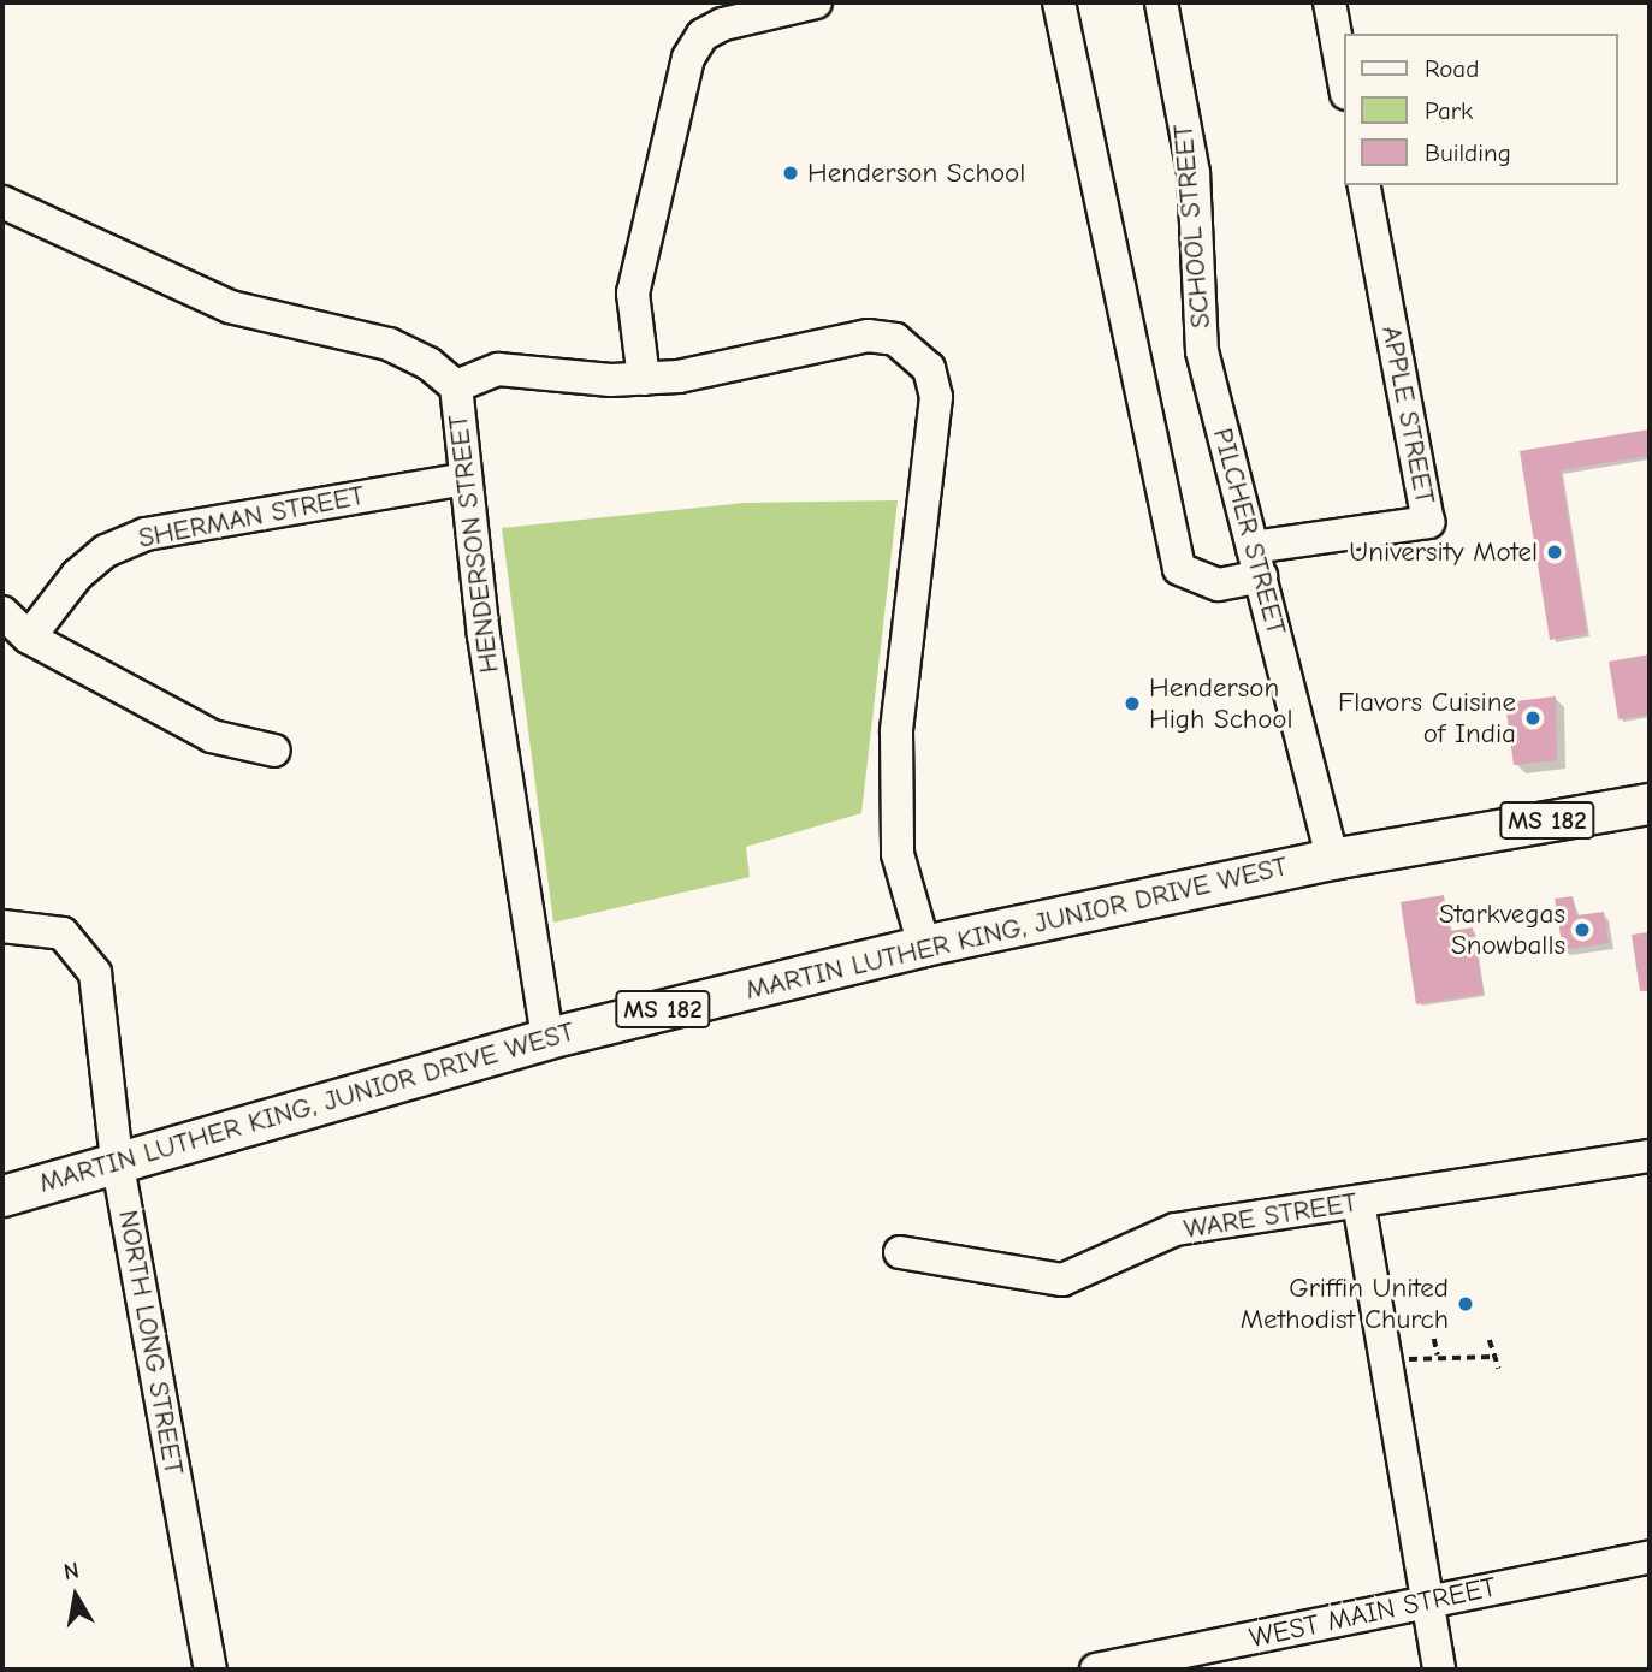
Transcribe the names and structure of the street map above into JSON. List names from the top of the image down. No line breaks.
{"streets":{"main road":["MS 182","MARTIN LUTHER KING, JUNIOR DRIVE WEST"],"street":["SCHOOL STREET","APPLE STREET","SHERMAN STREET","PILCHER STREET","HENDERSON STREET","WARE STREET","NORTH LONG STREET","WEST MAIN STREET"]},"crossings":[["SCHOOL STREET","PILCHER STREET"],["APPLE STREET","PILCHER STREET"],["SHERMAN STREET","HENDERSON STREET"],["PILCHER STREET","MARTIN LUTHER KING, JUNIOR DRIVE WEST"],["HENDERSON STREET","MARTIN LUTHER KING, JUNIOR DRIVE WEST"],["MARTIN LUTHER KING, JUNIOR DRIVE WEST","NORTH LONG STREET"]],"places":["Henderson School","University Motel","Henderson High School","Flavors Cuisine of India","Starkvegas Snowballs","Griffin United Methodist Church"],"legend":["Road","Park","Building"],"north":"top"}
